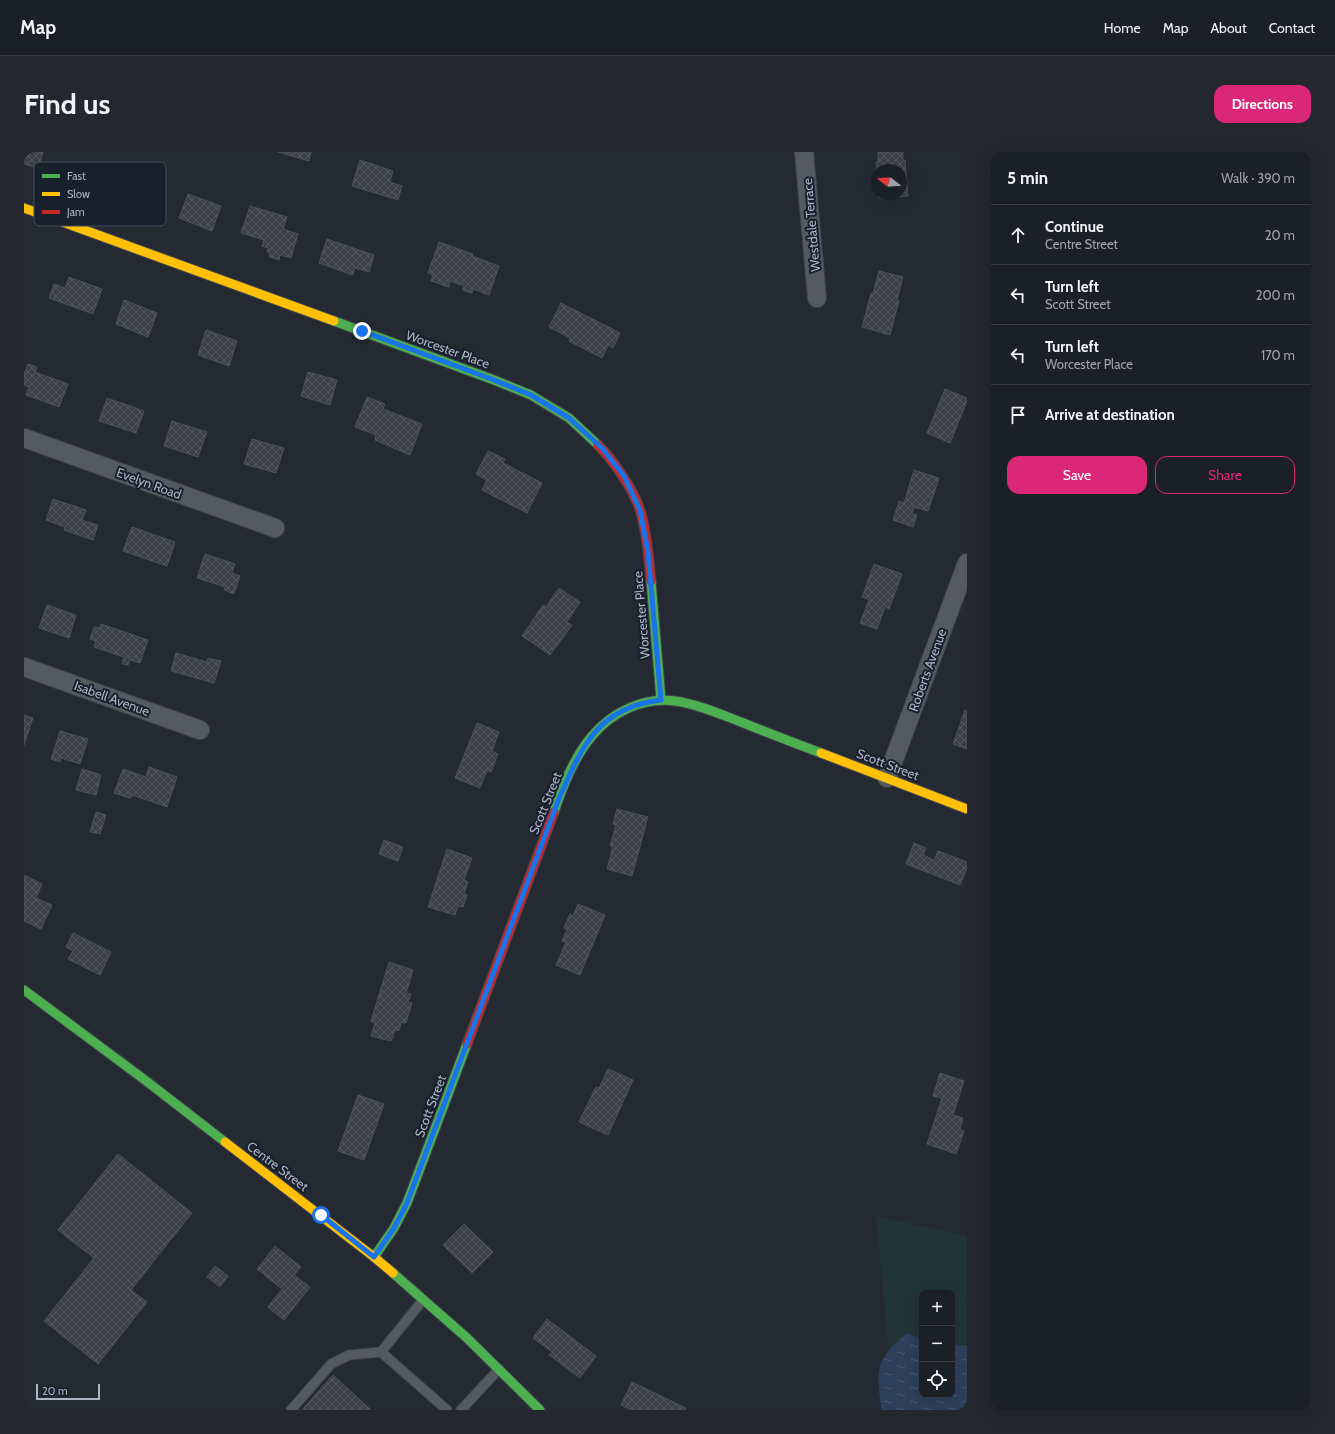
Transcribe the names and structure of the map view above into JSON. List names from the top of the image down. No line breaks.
{"streets":{"street":["Westdale Terrace","Worcester Place","Evelyn Road","Roberts Avenue","Isabell Avenue","Scott Street","Centre Street"]},"crossings":[["Worcester Place","Scott Street"],["Roberts Avenue","Scott Street"],["Scott Street","Centre Street"]],"legend":["Fast","Slow","Jam"],"scale_bar":"20 m","north":"left","page":{"header":"Map","nav":["Home","Map","About","Contact"],"buttons":["Directions",["Save","Share"]],"title":"Find us","heading":["5 min","Walk · 390 m"],"list":[["Continue","Centre Street","20 m"],["Turn left","Scott Street","200 m"],["Turn left","Worcester Place","170 m"],"Arrive at destination"],"map_buttons":["+","−"],"scale":"20 m"}}
